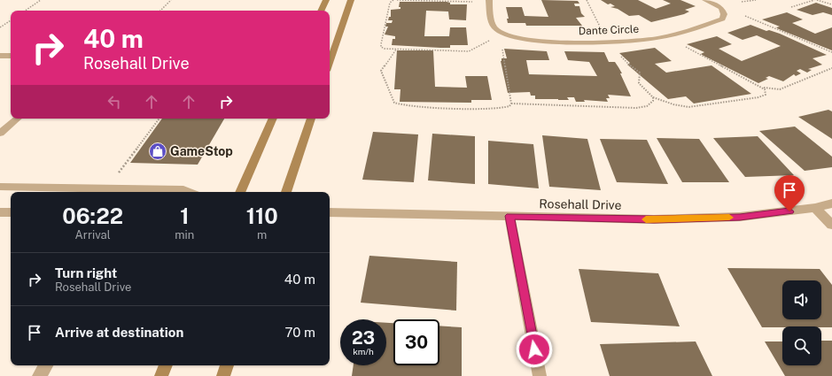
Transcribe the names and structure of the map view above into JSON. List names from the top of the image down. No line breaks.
{"streets":{"street":["Dante Circle","Rosehall Drive"]},"places":{"shop":["GameStop"]},"page":{"turn":["40 m","Rosehall Drive"],"eta":["06:22","Arrival","1","min","110","m"],"list":[{"name":"Turn right","note":"Rosehall Drive","value":"40 m"},{"name":"Arrive at destination","value":"70 m"}],"speed":"23 km/h","limit":"30"}}
